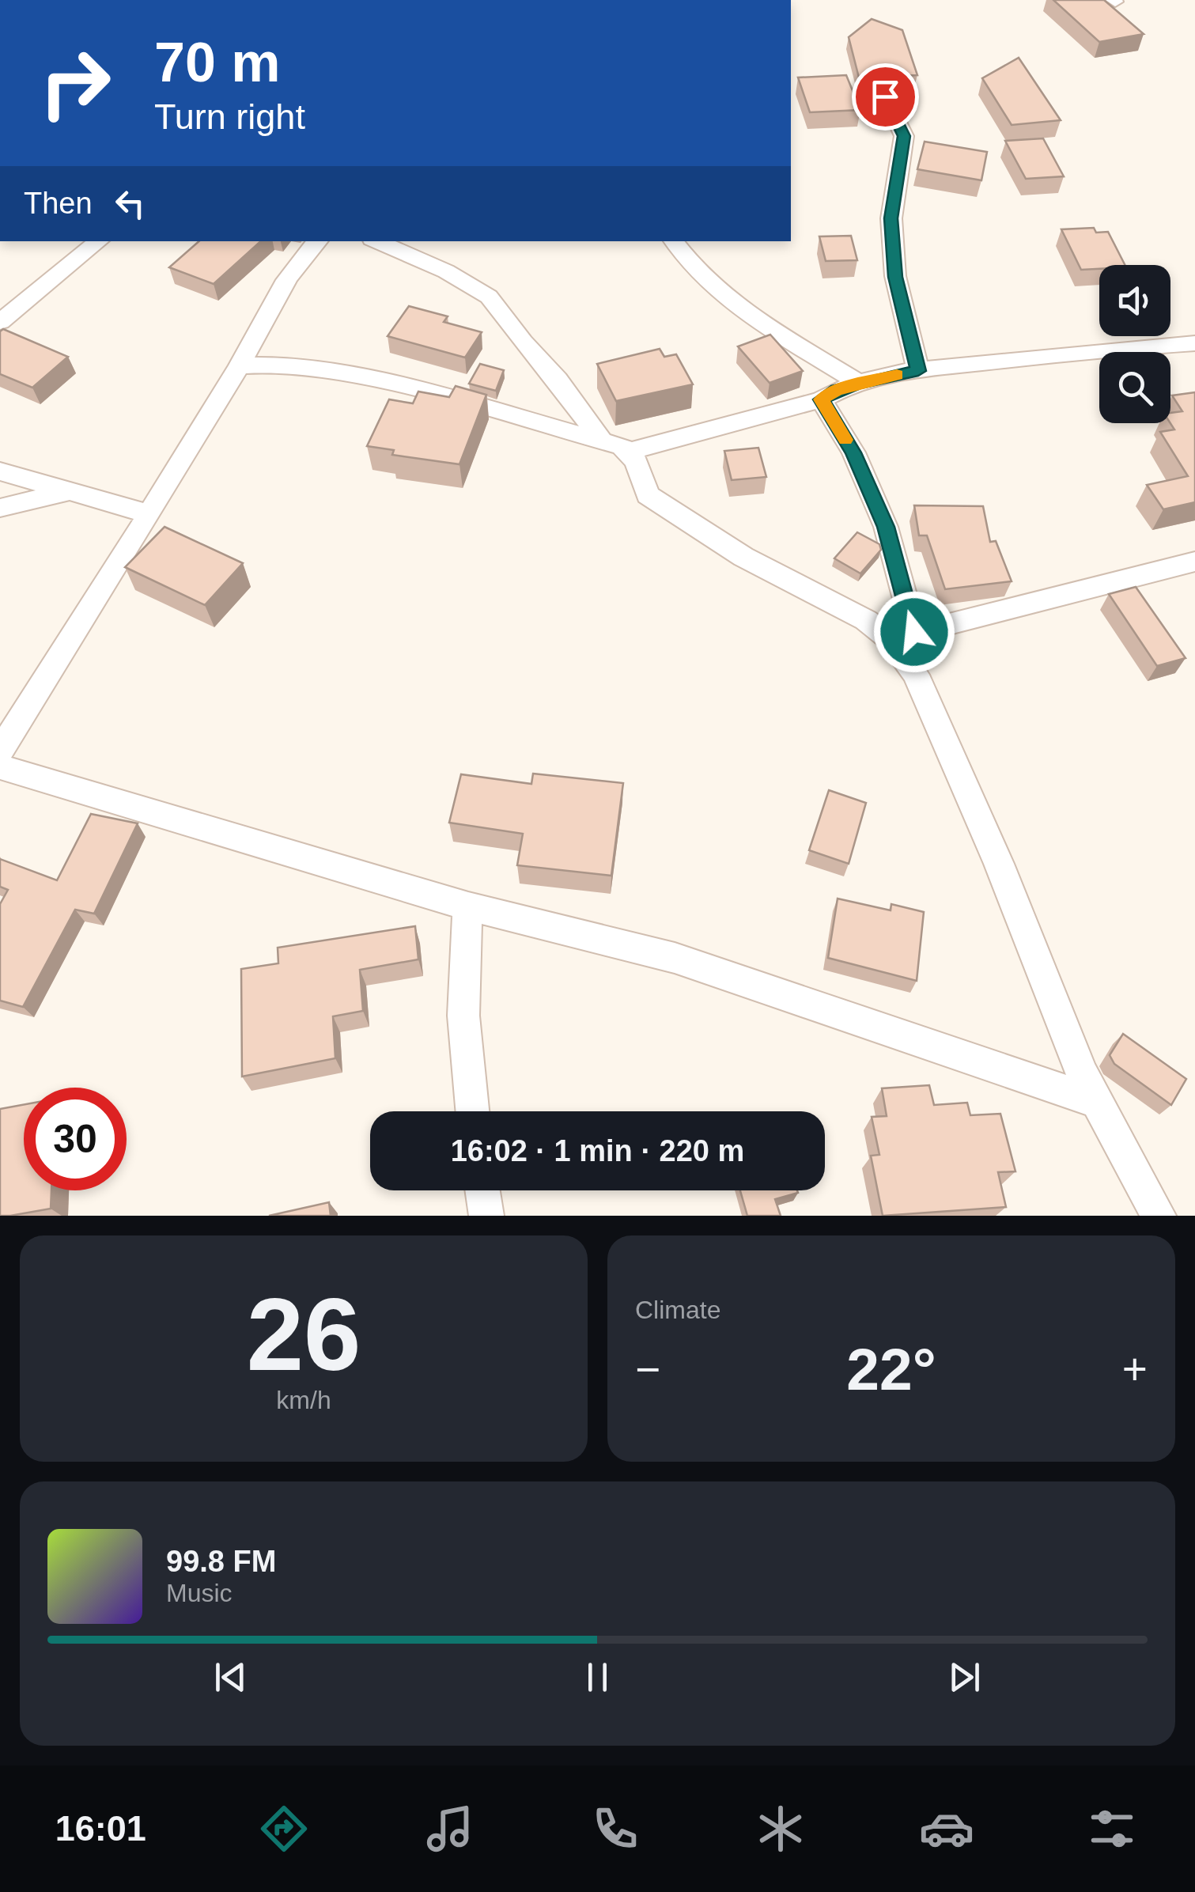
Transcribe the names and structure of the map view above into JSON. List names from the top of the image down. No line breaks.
{"page":{"turn":["70 m","Turn right"],"then":"Then","limit":"30","trip":"16:02 · 1 min · 220 m","tile":[["26","km/h"],"Climate"],"heat":["−","22°","+"],"song":["99.8 FM","Music"],"tabs":"16:01"}}
